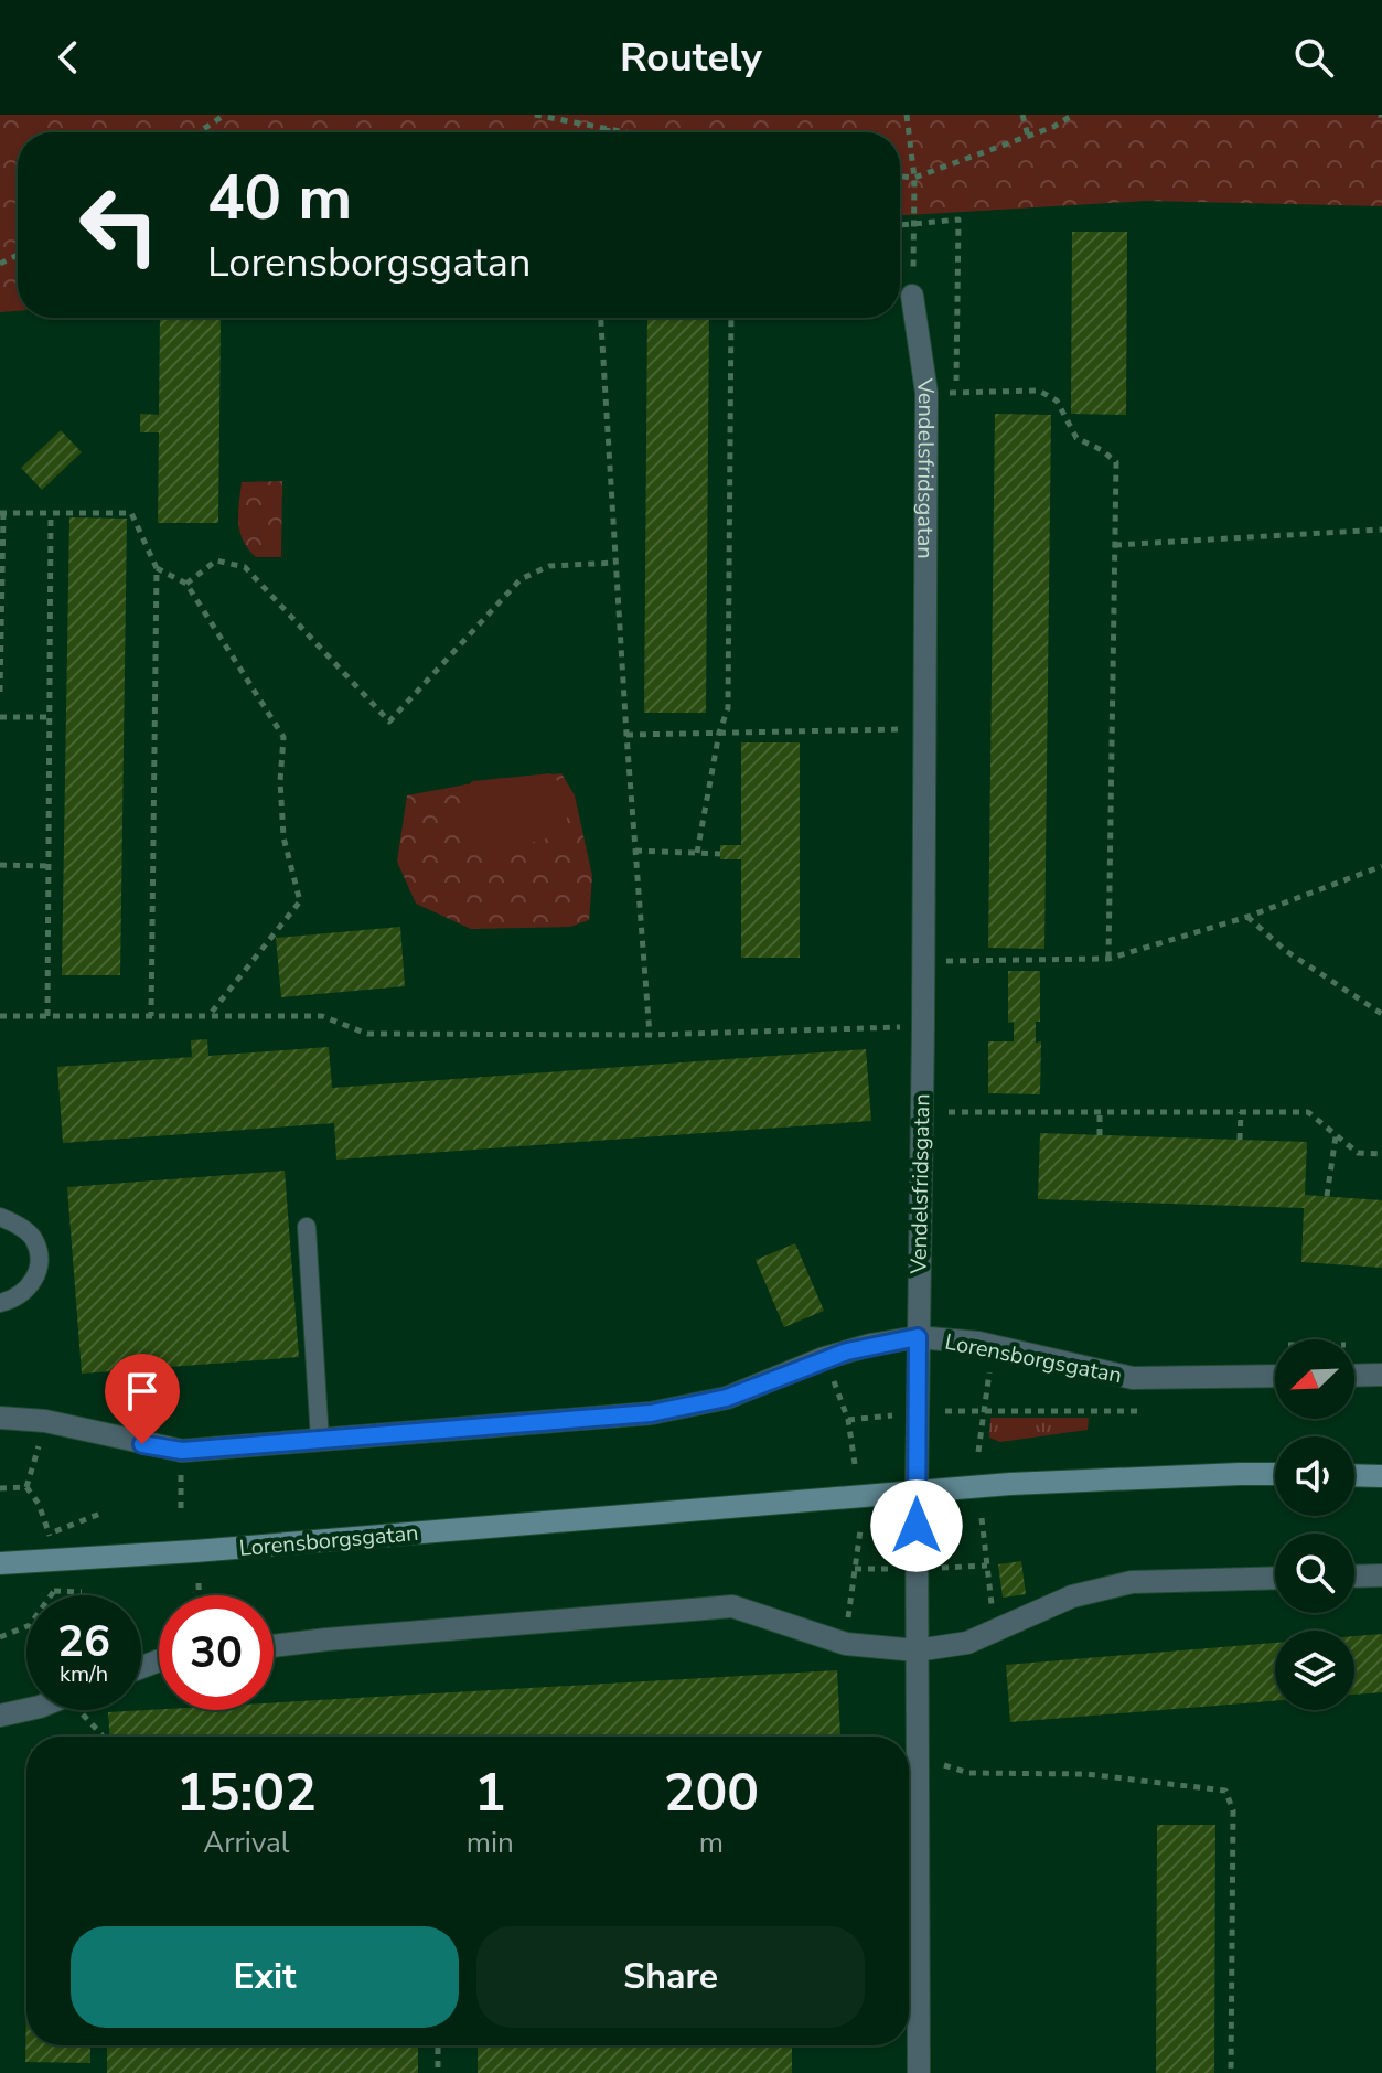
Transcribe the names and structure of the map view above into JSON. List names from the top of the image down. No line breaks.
{"streets":{"main road":["Lorensborgsgatan"],"street":["Vendelsfridsgatan"]},"crossings":[["Vendelsfridsgatan","Lorensborgsgatan"]],"north":"bottom left","page":{"header":"Routely","turn":["40 m","Lorensborgsgatan"],"speed":"26 km/h","limit":"30","eta":["15:02","Arrival","1","min","200","m"],"buttons":["Exit","Share"]}}
